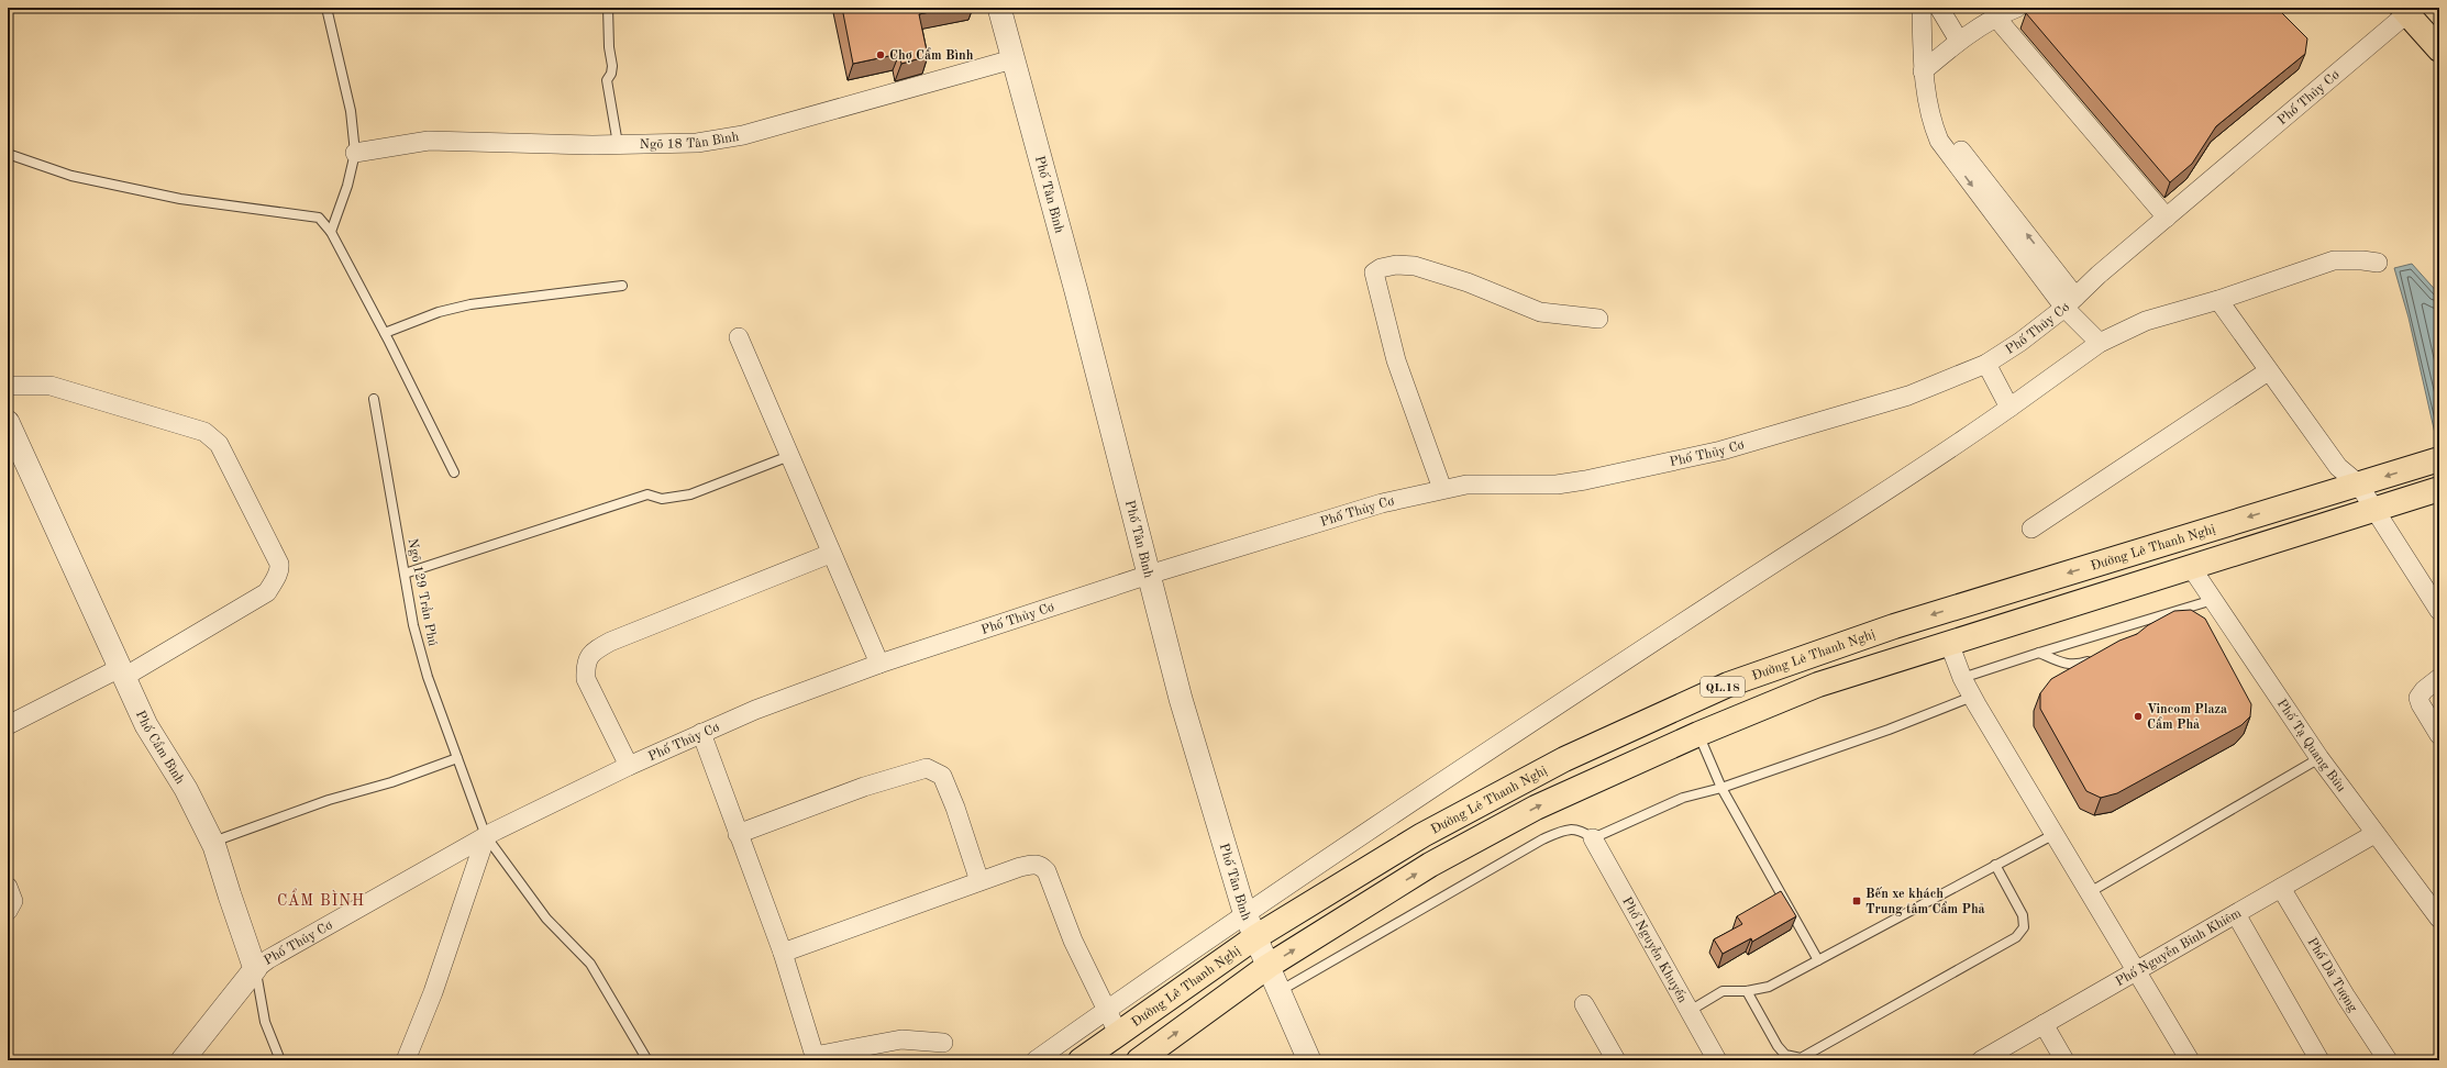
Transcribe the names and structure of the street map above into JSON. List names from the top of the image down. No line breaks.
{"streets":{"main road":["Đường Lê Thanh Nghị","QL.18"],"street":["Phố Thủy Cơ","Ngõ 18 Tân Bình","Phố Tân Bình","Phố Tạ Quang Bửu","Phố Cẩm Bình","Phố Nguyễn Bỉnh Khiêm","Phố Nguyễn Khuyến","Phố Dã Tượng"],"lane":["Ngõ 129 Trần Phú"]},"crossings":[["Phố Thủy Cơ","Phố Tân Bình"],["Phố Thủy Cơ","Ngõ 129 Trần Phú"],["Phố Thủy Cơ","Phố Cẩm Bình"],["Ngõ 18 Tân Bình","Phố Tân Bình"],["Phố Tân Bình","Đường Lê Thanh Nghị"],["Phố Tân Bình","QL.18"],["QL.18","Phố Tạ Quang Bửu"],["Phố Tạ Quang Bửu","Phố Nguyễn Bỉnh Khiêm"],["Phố Nguyễn Bỉnh Khiêm","Phố Dã Tượng"]],"districts":["CẨM BÌNH"],"places":{"other":["Chợ Cẩm Bình","Vincom Plaza Cẩm Phả"],"transit":["Bến xe khách Trung tâm Cẩm Phả"]}}
